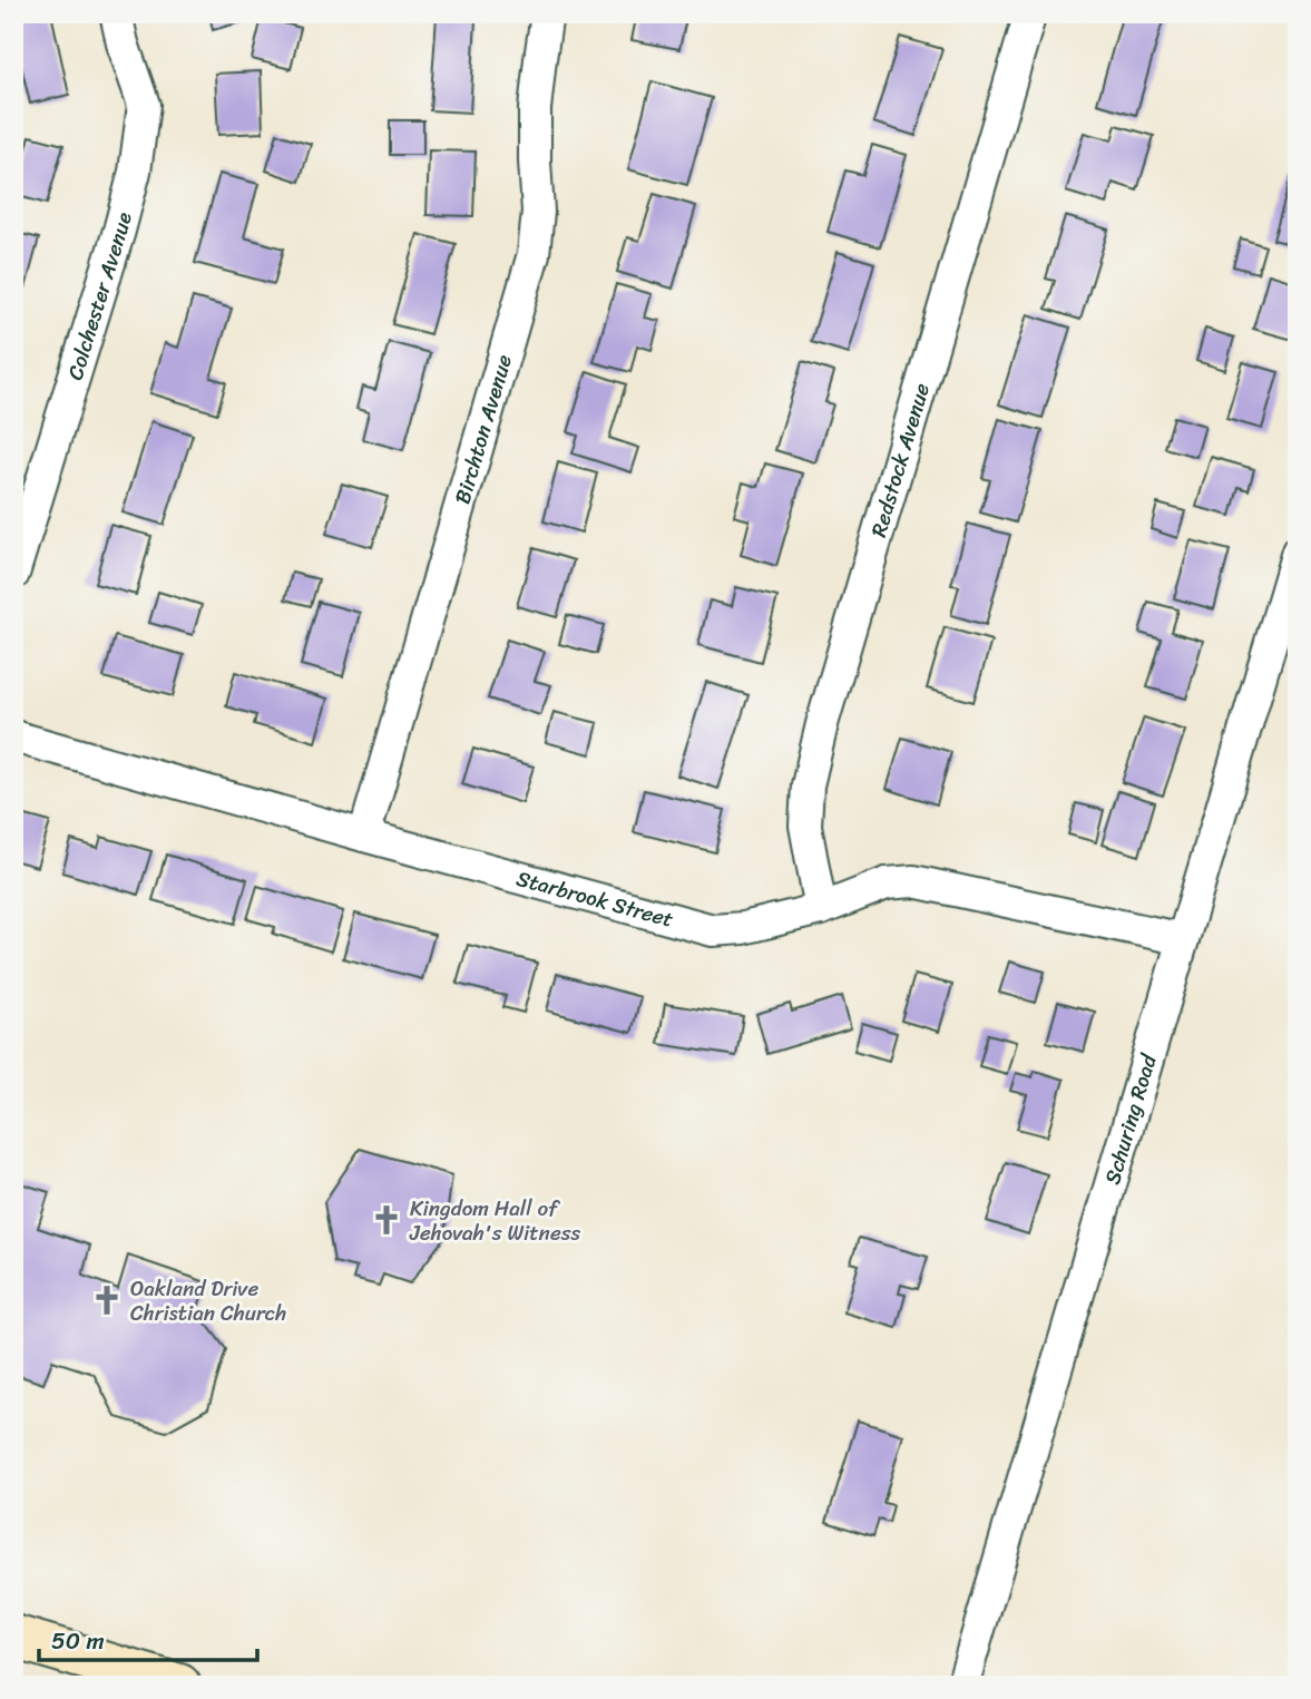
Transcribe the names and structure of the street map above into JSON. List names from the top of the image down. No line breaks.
{"streets":{"street":["Colchester Avenue","Birchton Avenue","Redstock Avenue","Starbrook Street","Schuring Road"]},"crossings":[["Birchton Avenue","Starbrook Street"],["Redstock Avenue","Starbrook Street"],["Starbrook Street","Schuring Road"]],"places":{"church":["Kingdom Hall of Jehovah's Witness","Oakland Drive Christian Church"]},"scale_bar":"50 m"}
